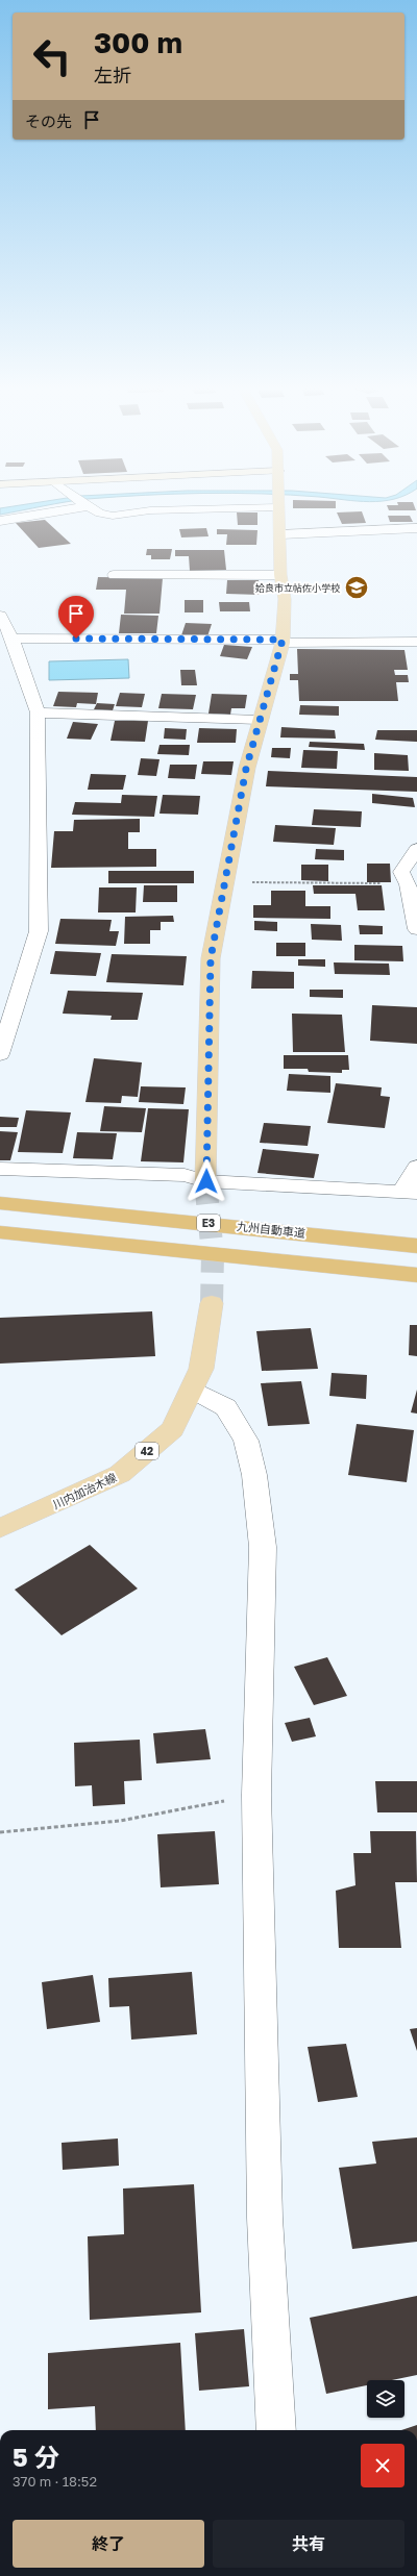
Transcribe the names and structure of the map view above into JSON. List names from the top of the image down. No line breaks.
{"streets":{"highway":["E3","九州自動車道"],"main road":["42","川内加治木線"]},"places":{"school or university":["姶良市立帖佐小学校"]},"page":{"turn":["300 m","左折"],"then":"その先","heading":["5 分","370 m · 18:52"],"buttons":["終了","共有"]}}
